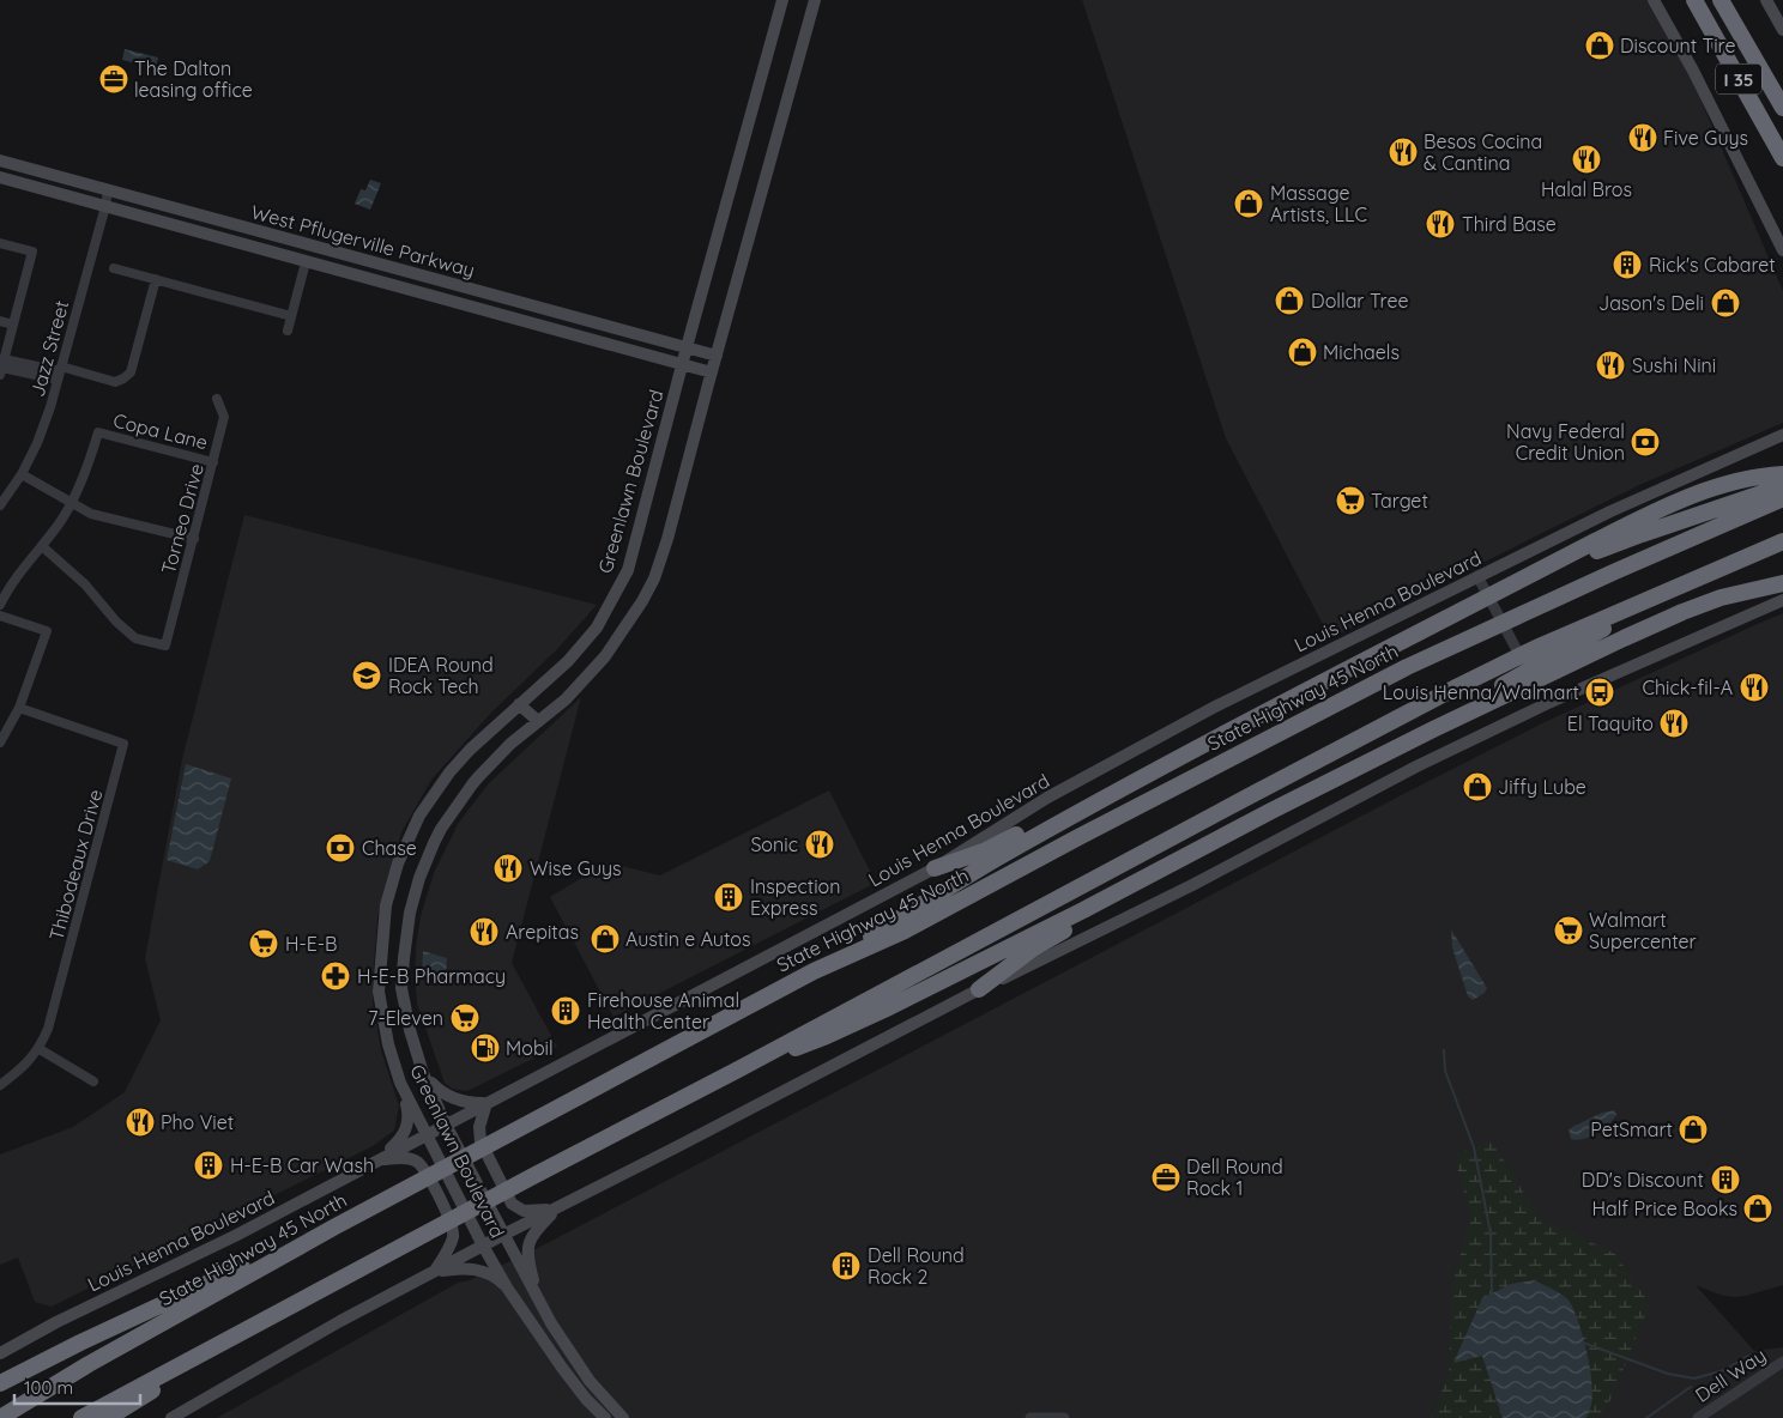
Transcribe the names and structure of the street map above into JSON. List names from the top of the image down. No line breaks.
{"streets":{"highway":["I 35","State Highway 45 North"],"main road":["West Pflugerville Parkway","Greenlawn Boulevard","Louis Henna Boulevard"],"street":["Jazz Street","Copa Lane","Torneo Drive","Thibodeaux Drive","Dell Way"]},"crossings":[["West Pflugerville Parkway","Jazz Street"],["West Pflugerville Parkway","Greenlawn Boulevard"],["Copa Lane","Torneo Drive"],["Greenlawn Boulevard","Louis Henna Boulevard"]],"places":{"shop":["Discount Tire","Massage Artists, LLC","Dollar Tree","Jason's Deli","Michaels","Jiffy Lube","Austin e Autos","PetSmart","Half Price Books"],"office":["The Dalton leasing office","Dell Round Rock 1"],"restaurant":["Five Guys","Besos Cocina & Cantina","Halal Bros","Third Base","Sushi Nini","Chick-fil-A","El Taquito","Sonic","Wise Guys","Arepitas","Pho Viet"],"building":["Rick's Cabaret","Inspection Express","Firehouse Animal Health Center","H-E-B Car Wash","DD's Discount","Dell Round Rock 2"],"bank":["Navy Federal Credit Union","Chase"],"supermarket":["Target","Walmart Supercenter","H-E-B","7-Eleven"],"school or university":["IDEA Round Rock Tech"],"bus stop":["Louis Henna/Walmart"],"pharmacy":["H-E-B Pharmacy"],"fuel station":["Mobil"]},"scale_bar":"100 m"}
